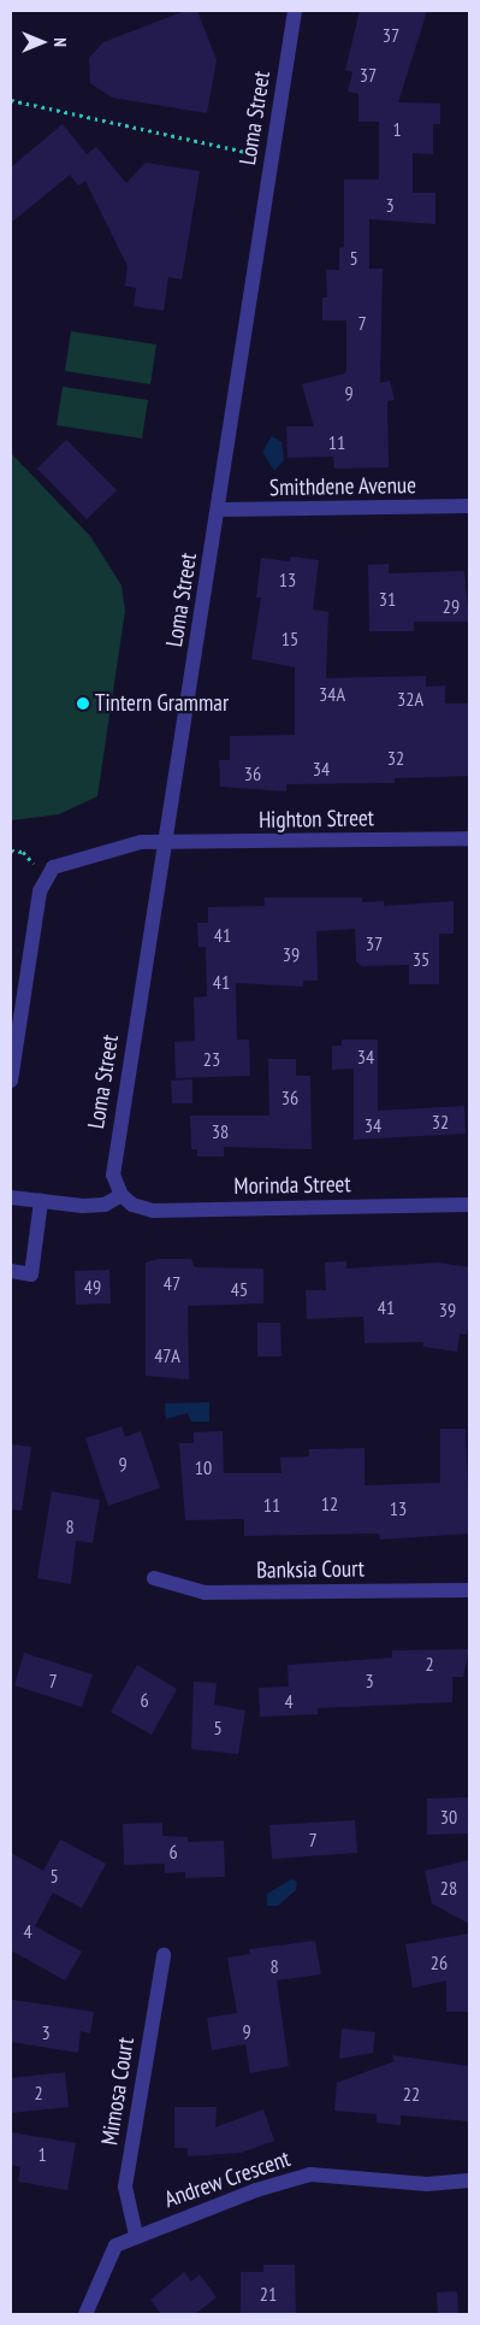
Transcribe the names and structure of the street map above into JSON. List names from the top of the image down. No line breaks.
{"streets":{"street":["Loma Street","Smithdene Avenue","Highton Street","Morinda Street","Banksia Court","Mimosa Court","Andrew Crescent"]},"crossings":[["Loma Street","Smithdene Avenue"],["Loma Street","Highton Street"],["Loma Street","Morinda Street"],["Mimosa Court","Andrew Crescent"]],"places":["Tintern Grammar"],"house_numbers":["37","37","1","3","5","7","9","11","13","31","29","15","34A","32A","32","34","36","41","37","39","35","41","34","23","36","32","34","38","47","49","45","41","39","47A","9","10","12","11","13","8","2","7","3","6","4","5","30","7","6","5","28","4","26","8","9","3","2","22","1","21"],"north":"right"}
